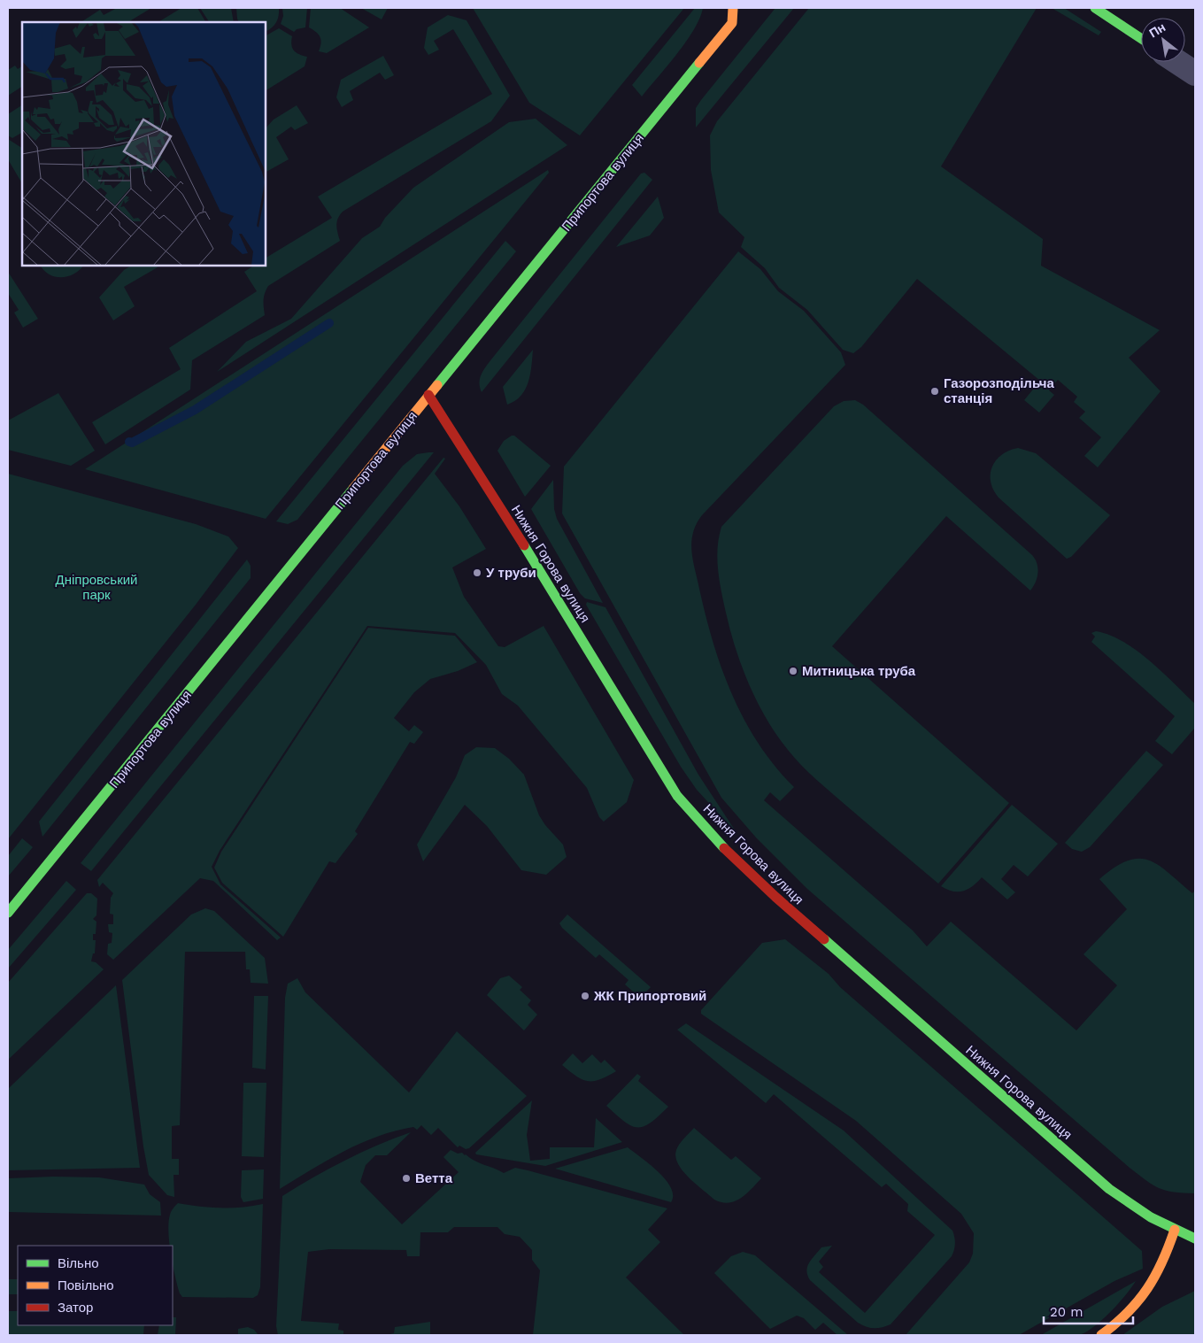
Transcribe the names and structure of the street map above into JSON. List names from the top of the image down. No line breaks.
{"streets":{"street":["Припортова вулиця","Нижня Горова вулиця"]},"crossings":[["Припортова вулиця","Нижня Горова вулиця"]],"parks":["Дніпровський парк"],"places":["Газорозподільча станція","У труби","Митницька труба","ЖК Припортовий","Ветта"],"legend":["Вільно","Повільно","Затор"],"scale_bar":"20 m","north":"top left"}
